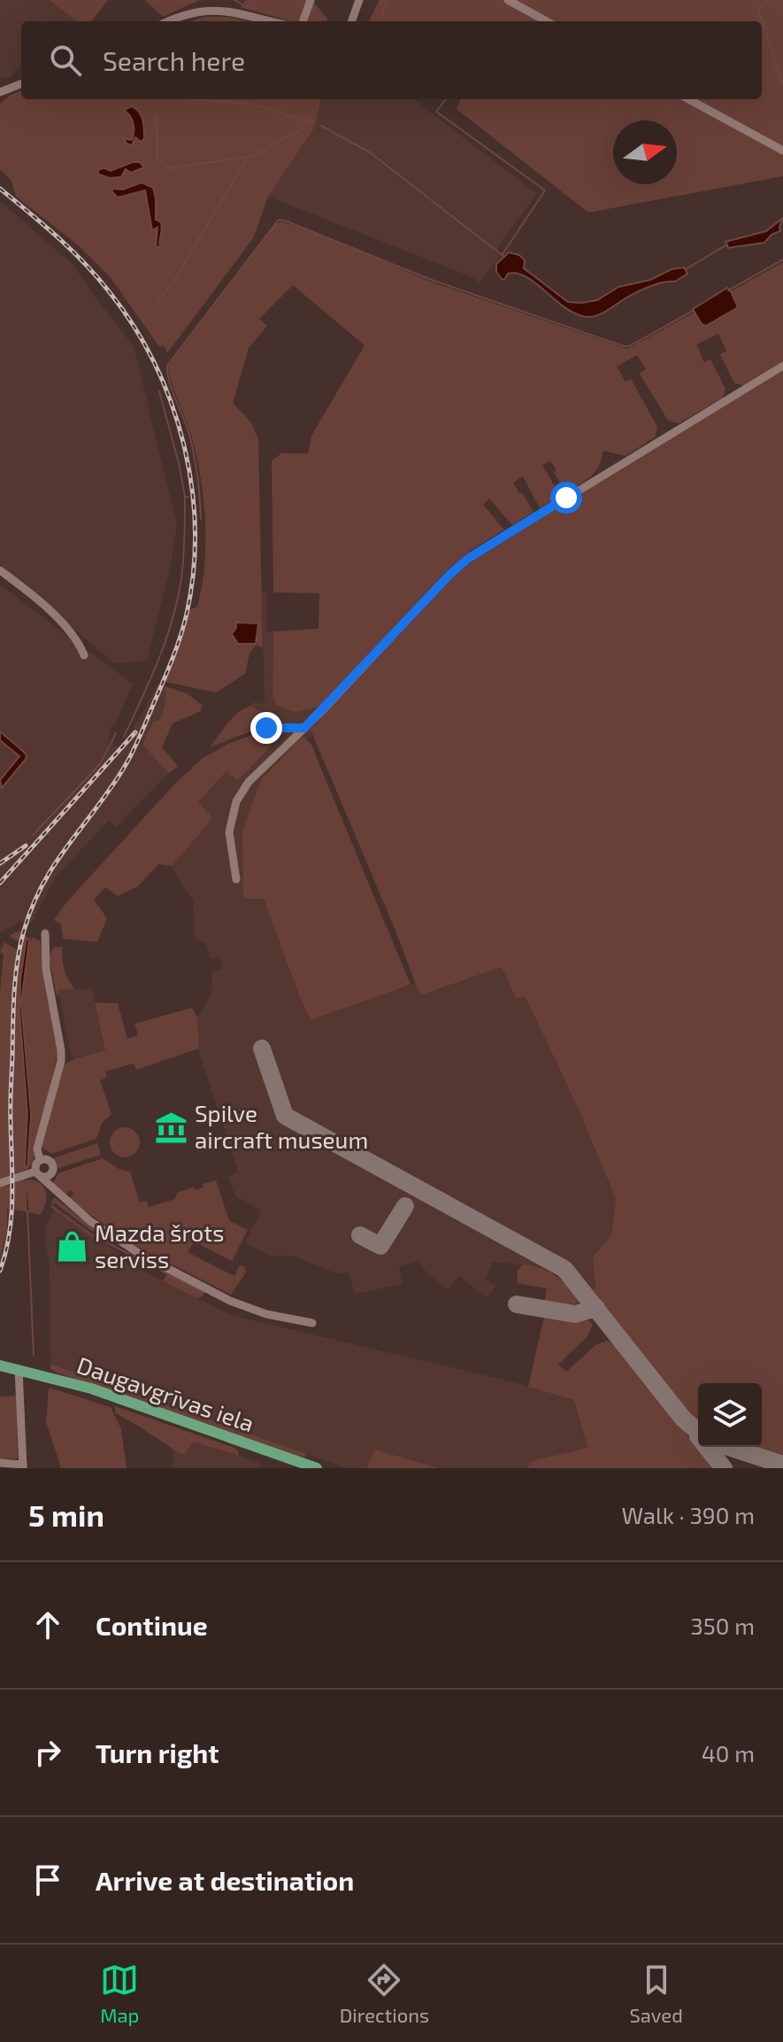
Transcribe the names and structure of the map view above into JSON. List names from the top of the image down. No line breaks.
{"streets":{"main road":["Daugavgrīvas iela"]},"places":{"museum":["Spilve aircraft museum"],"shop":["Mazda šrots serviss"]},"north":"right","page":{"search":"Search here","heading":["5 min","Walk · 390 m"],"list":[["Continue","350 m"],["Turn right","40 m"],"Arrive at destination"],"nav":["Map","Directions","Saved"]}}
